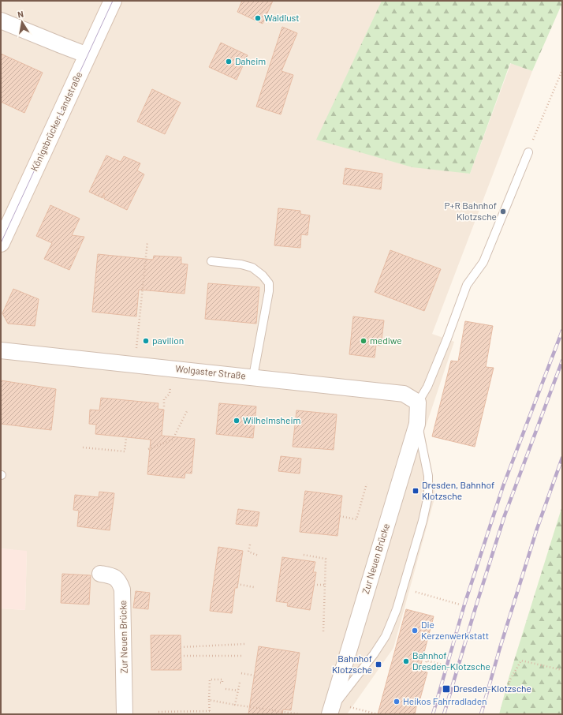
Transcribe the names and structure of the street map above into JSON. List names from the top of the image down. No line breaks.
{"streets":{"main road":["Königsbrücker Landstraße"],"street":["Wolgaster Straße","Zur Neuen Brücke"]},"crossings":[["Wolgaster Straße","Zur Neuen Brücke"]],"places":{"other":["Waldlust","Daheim","P+R Bahnhof Klotzsche","pavilion","mediwe","Wilhelmsheim","Die Kerzenwerkstatt","Bahnhof Dresden-Klotzsche","Heikos Fahrradladen"],"transit":["Dresden, Bahnhof Klotzsche","Bahnhof Klotzsche","Dresden-Klotzsche"]},"north":"top"}
